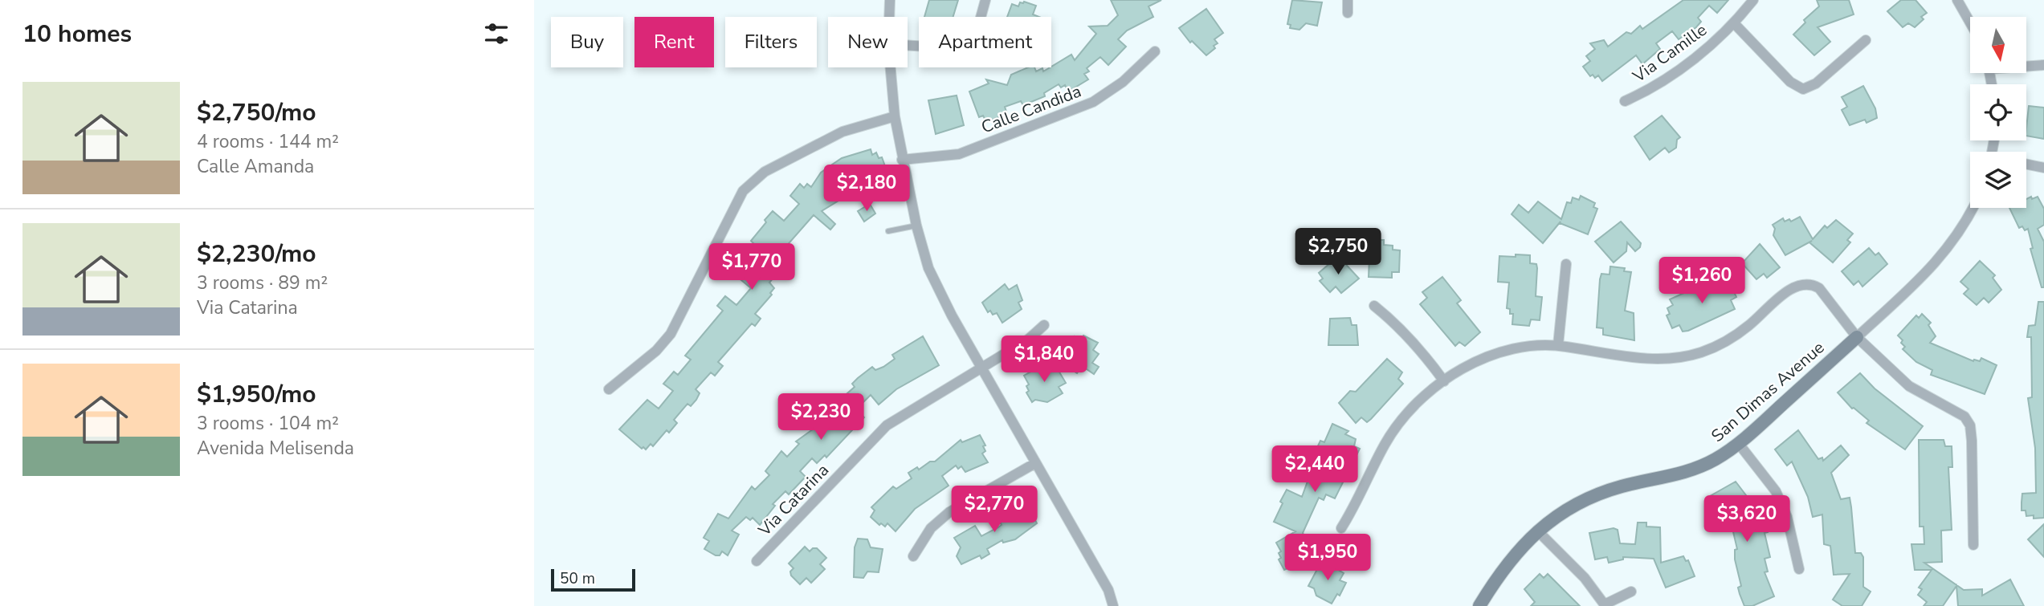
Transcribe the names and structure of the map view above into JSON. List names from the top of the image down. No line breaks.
{"streets":{"street":["Via Camille","Calle Candida","San Dimas Avenue","Via Catarina"]},"scale_bar":"50 m","north":"bottom","page":{"heading":"10 homes","chip":["Buy","Rent","Filters","New","Apartment"],"list":[{"name":"$2,750/mo","note":"4 rooms · 144 m² · Calle Amanda"},{"name":"$2,230/mo","note":"3 rooms · 89 m² · Via Catarina"},{"name":"$1,950/mo","note":"3 rooms · 104 m² · Avenida Melisenda"}],"price":["$2,180","$2,750","$1,770","$1,260","$1,840","$2,230","$2,440","$2,770","$3,620","$1,950"],"scale":"50 m"}}
